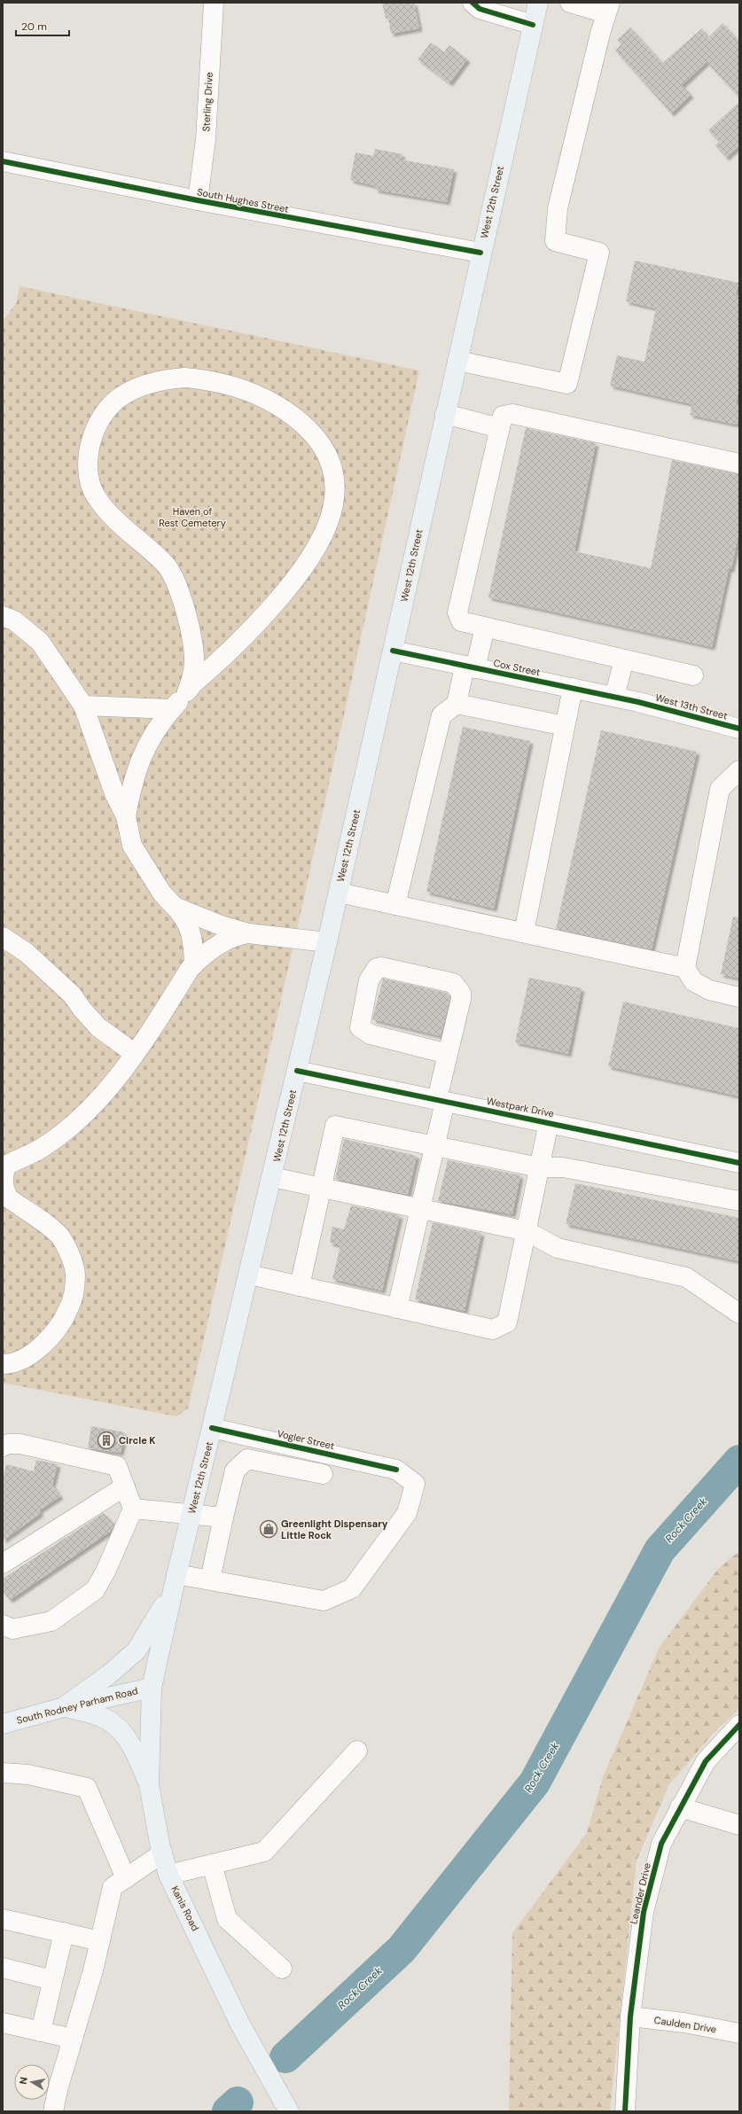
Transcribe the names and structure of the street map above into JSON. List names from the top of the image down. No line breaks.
{"streets":{"main road":["West 12th Street","South Rodney Parham Road","Kanis Road"],"street":["Sterling Drive","South Hughes Street","Cox Street","West 13th Street","Westpark Drive","Vogler Street","Leander Drive","Caulden Drive"]},"crossings":[["Sterling Drive","South Hughes Street"],["South Hughes Street","West 12th Street"],["West 12th Street","Cox Street"],["West 12th Street","Westpark Drive"],["West 12th Street","Vogler Street"],["West 12th Street","South Rodney Parham Road"],["West 12th Street","Kanis Road"],["Cox Street","West 13th Street"],["South Rodney Parham Road","Kanis Road"],["Leander Drive","Caulden Drive"]],"water":["Rock Creek"],"parks":["Haven of Rest Cemetery"],"places":{"building":["Circle K"],"shop":["Greenlight Dispensary Little Rock"]},"scale_bar":"20 m","north":"left"}
